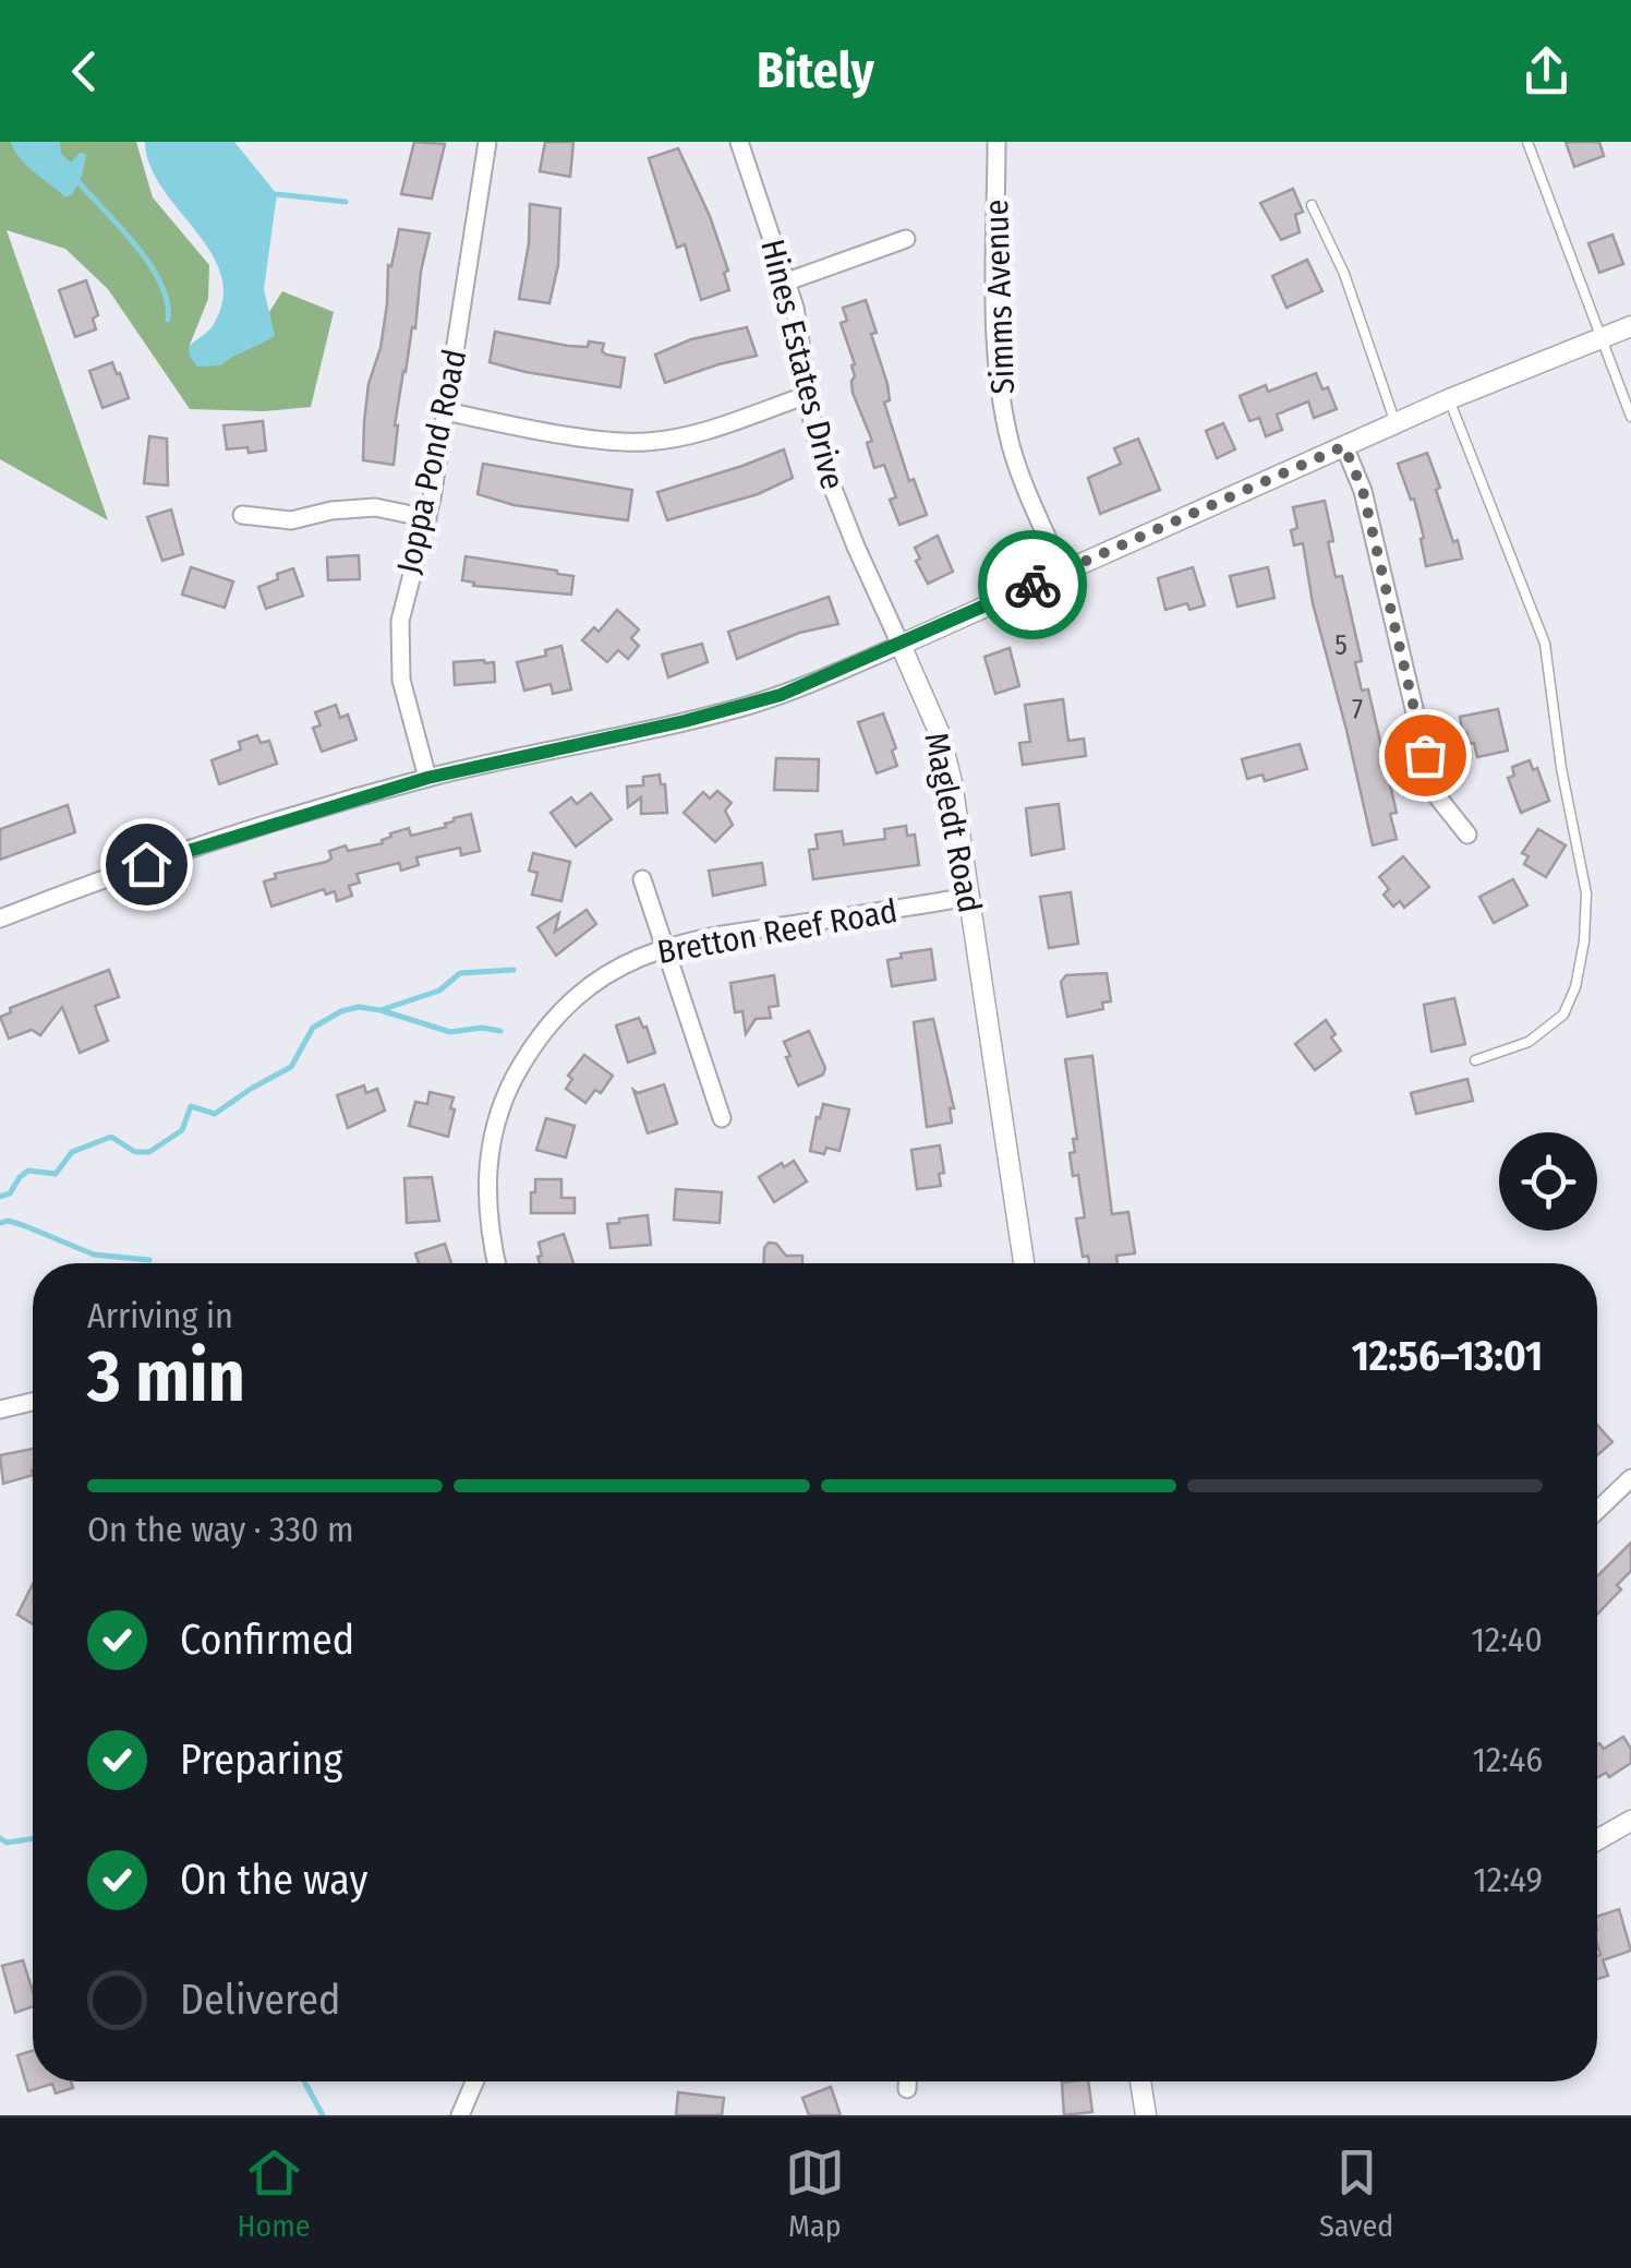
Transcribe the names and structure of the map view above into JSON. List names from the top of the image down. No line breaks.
{"streets":{"street":["Simms Avenue","Hines Estates Drive","Joppa Pond Road","Magledt Road","Bretton Reef Road"]},"crossings":[["Hines Estates Drive","Magledt Road"],["Magledt Road","Bretton Reef Road"]],"house_numbers":["5","7"],"page":{"header":"Bitely","heading":["3 min","Arriving in","12:56–13:01"],"bar":"On the way · 330 m","list":[["Confirmed","12:40"],["Preparing","12:46"],["On the way","12:49"],"Delivered"],"tabs":["Home","Map","Saved"]}}
